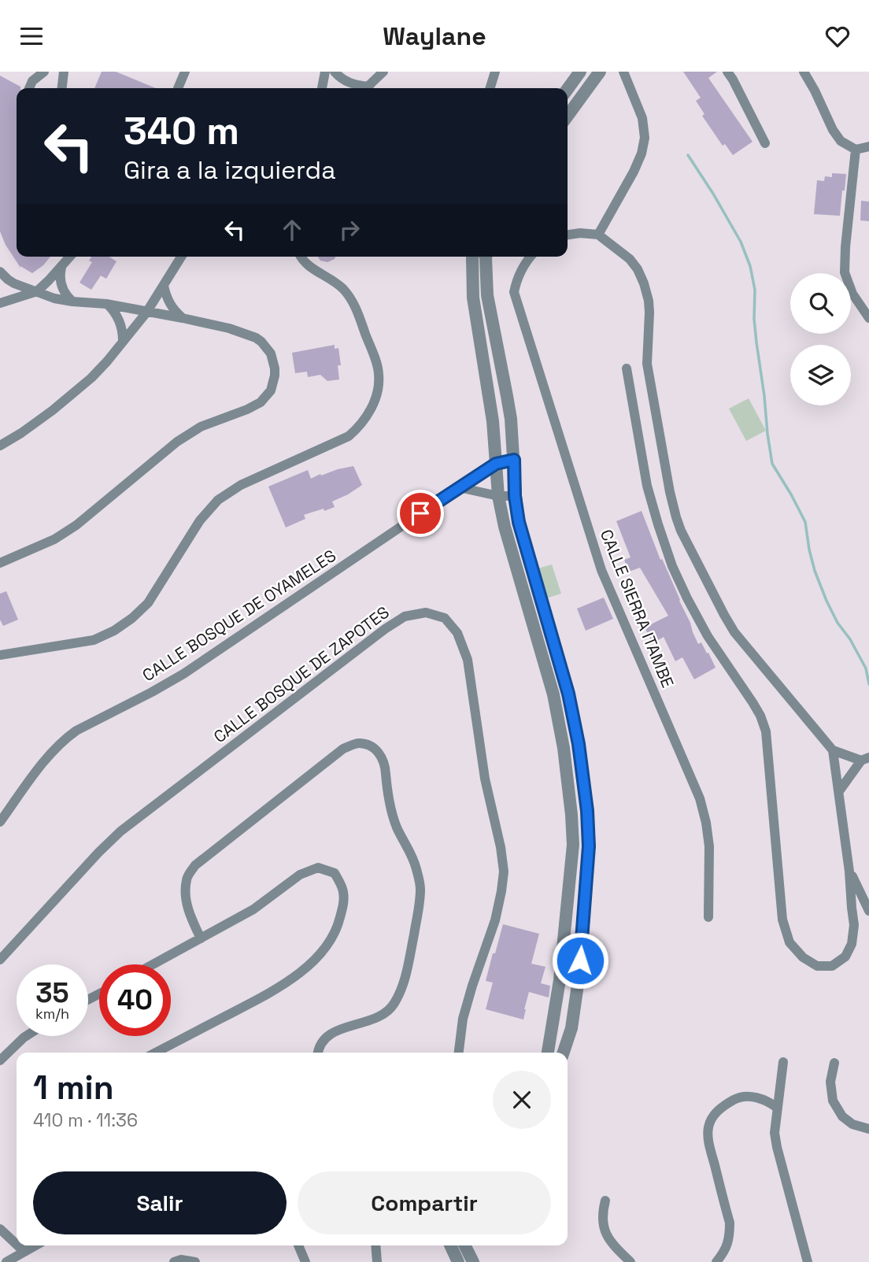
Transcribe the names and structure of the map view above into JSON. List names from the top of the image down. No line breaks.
{"streets":{"street":["CALLE SIERRA ITAMBE","CALLE BOSQUE DE OYAMELES","CALLE BOSQUE DE ZAPOTES"]},"page":{"header":"Waylane","turn":["340 m","Gira a la izquierda"],"speed":"35 km/h","limit":"40","heading":["1 min","410 m · 11:36"],"buttons":["Salir","Compartir"]}}
